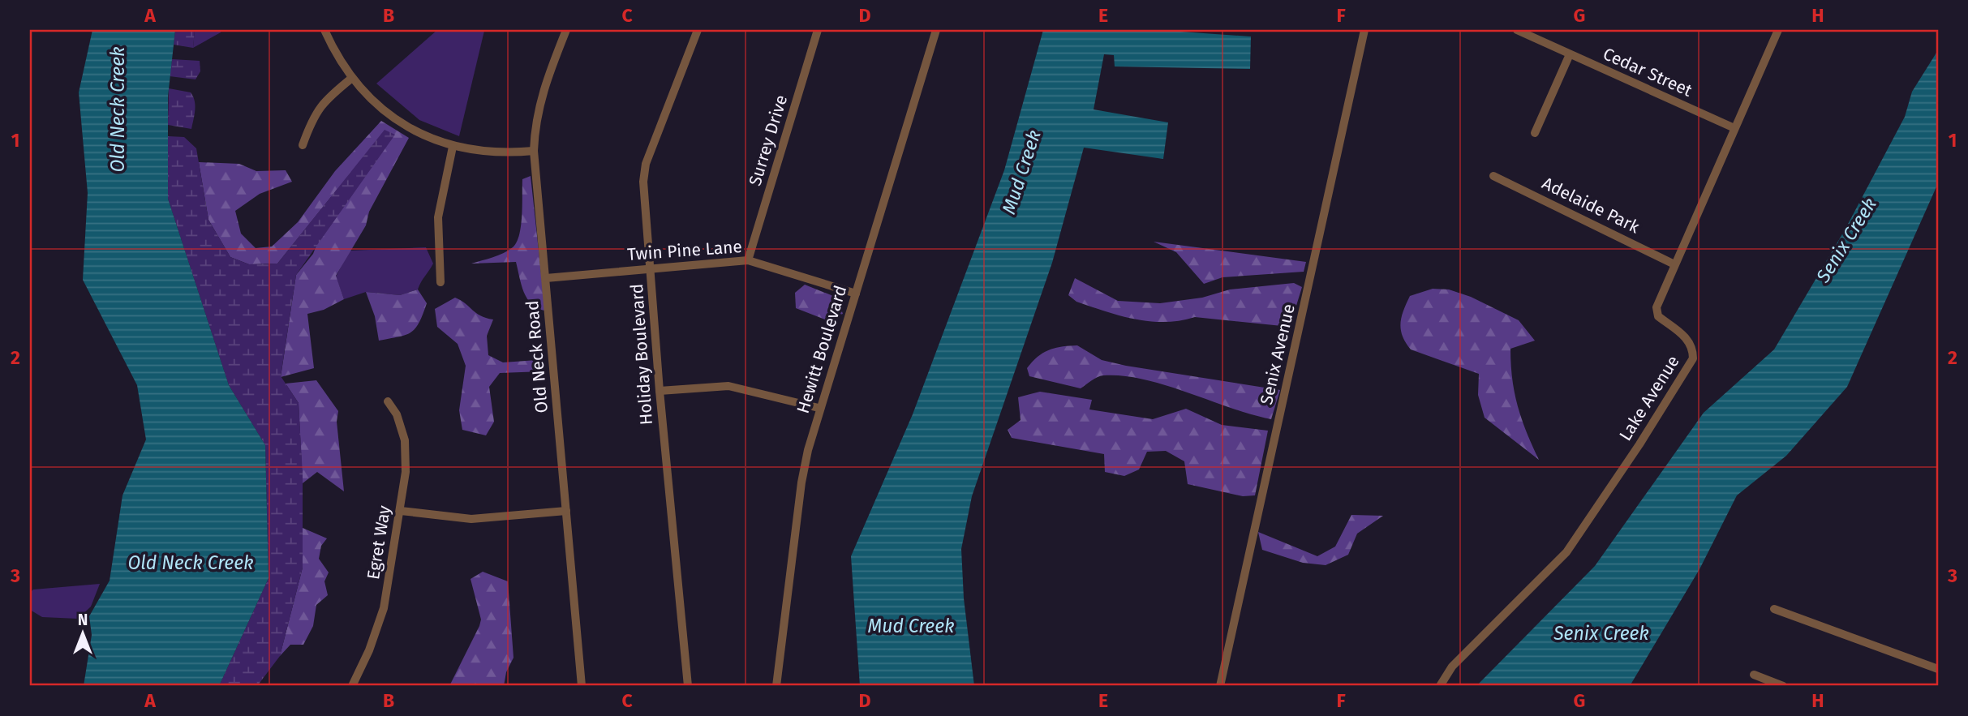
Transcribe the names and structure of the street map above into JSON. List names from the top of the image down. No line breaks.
{"streets":{"street":["Cedar Street","Surrey Drive","Adelaide Park","Twin Pine Lane","Hewitt Boulevard","Holiday Boulevard","Senix Avenue","Old Neck Road","Lake Avenue","Egret Way"]},"crossings":[["Cedar Street","Lake Avenue"],["Surrey Drive","Twin Pine Lane"],["Adelaide Park","Lake Avenue"],["Twin Pine Lane","Hewitt Boulevard"],["Twin Pine Lane","Holiday Boulevard"],["Twin Pine Lane","Old Neck Road"]],"water":["Old Neck Creek","Mud Creek","Senix Creek"],"north":"top","grid":{"columns":["A","B","C","D","E","F","G","H"],"rows":["1","2","3"]}}
